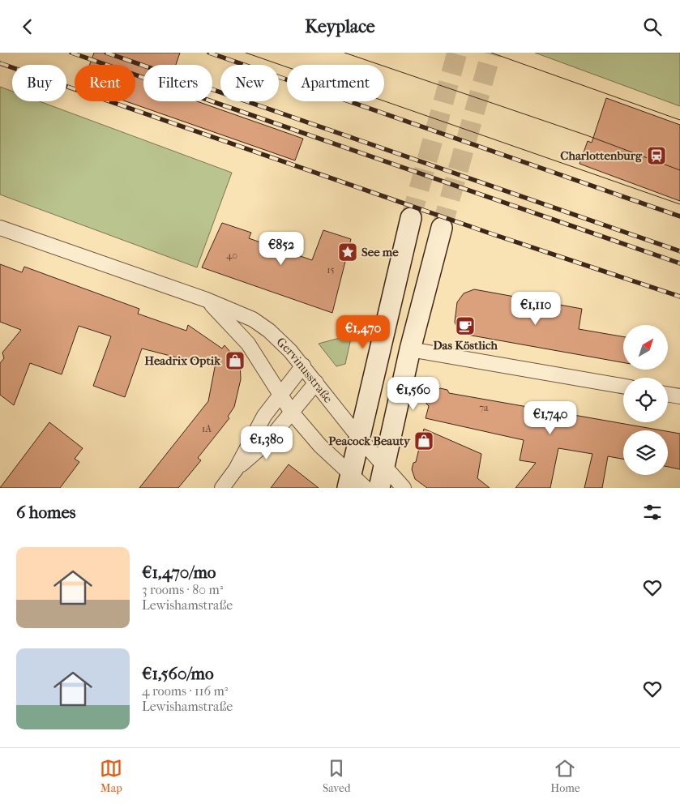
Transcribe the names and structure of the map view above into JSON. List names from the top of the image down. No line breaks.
{"streets":{"street":["Gervinusstraße"]},"places":{"station":["Charlottenburg"],"place":["See me"],"cafe":["Das Köstlich"],"shop":["Headrix Optik","Peacock Beauty"]},"house_numbers":["40","15","7a","1A"],"north":"top right","page":{"header":"Keyplace","chip":["Buy","Rent","Filters","New","Apartment"],"price":["€852","€1,110","€1,470","€1,560","€1,740","€1,380"],"heading":"6 homes","list":[{"name":"€1,470/mo","note":"3 rooms · 80 m² · Lewishamstraße"},{"name":"€1,560/mo","note":"4 rooms · 116 m² · Lewishamstraße"}],"tabs":["Map","Saved","Home"]}}
